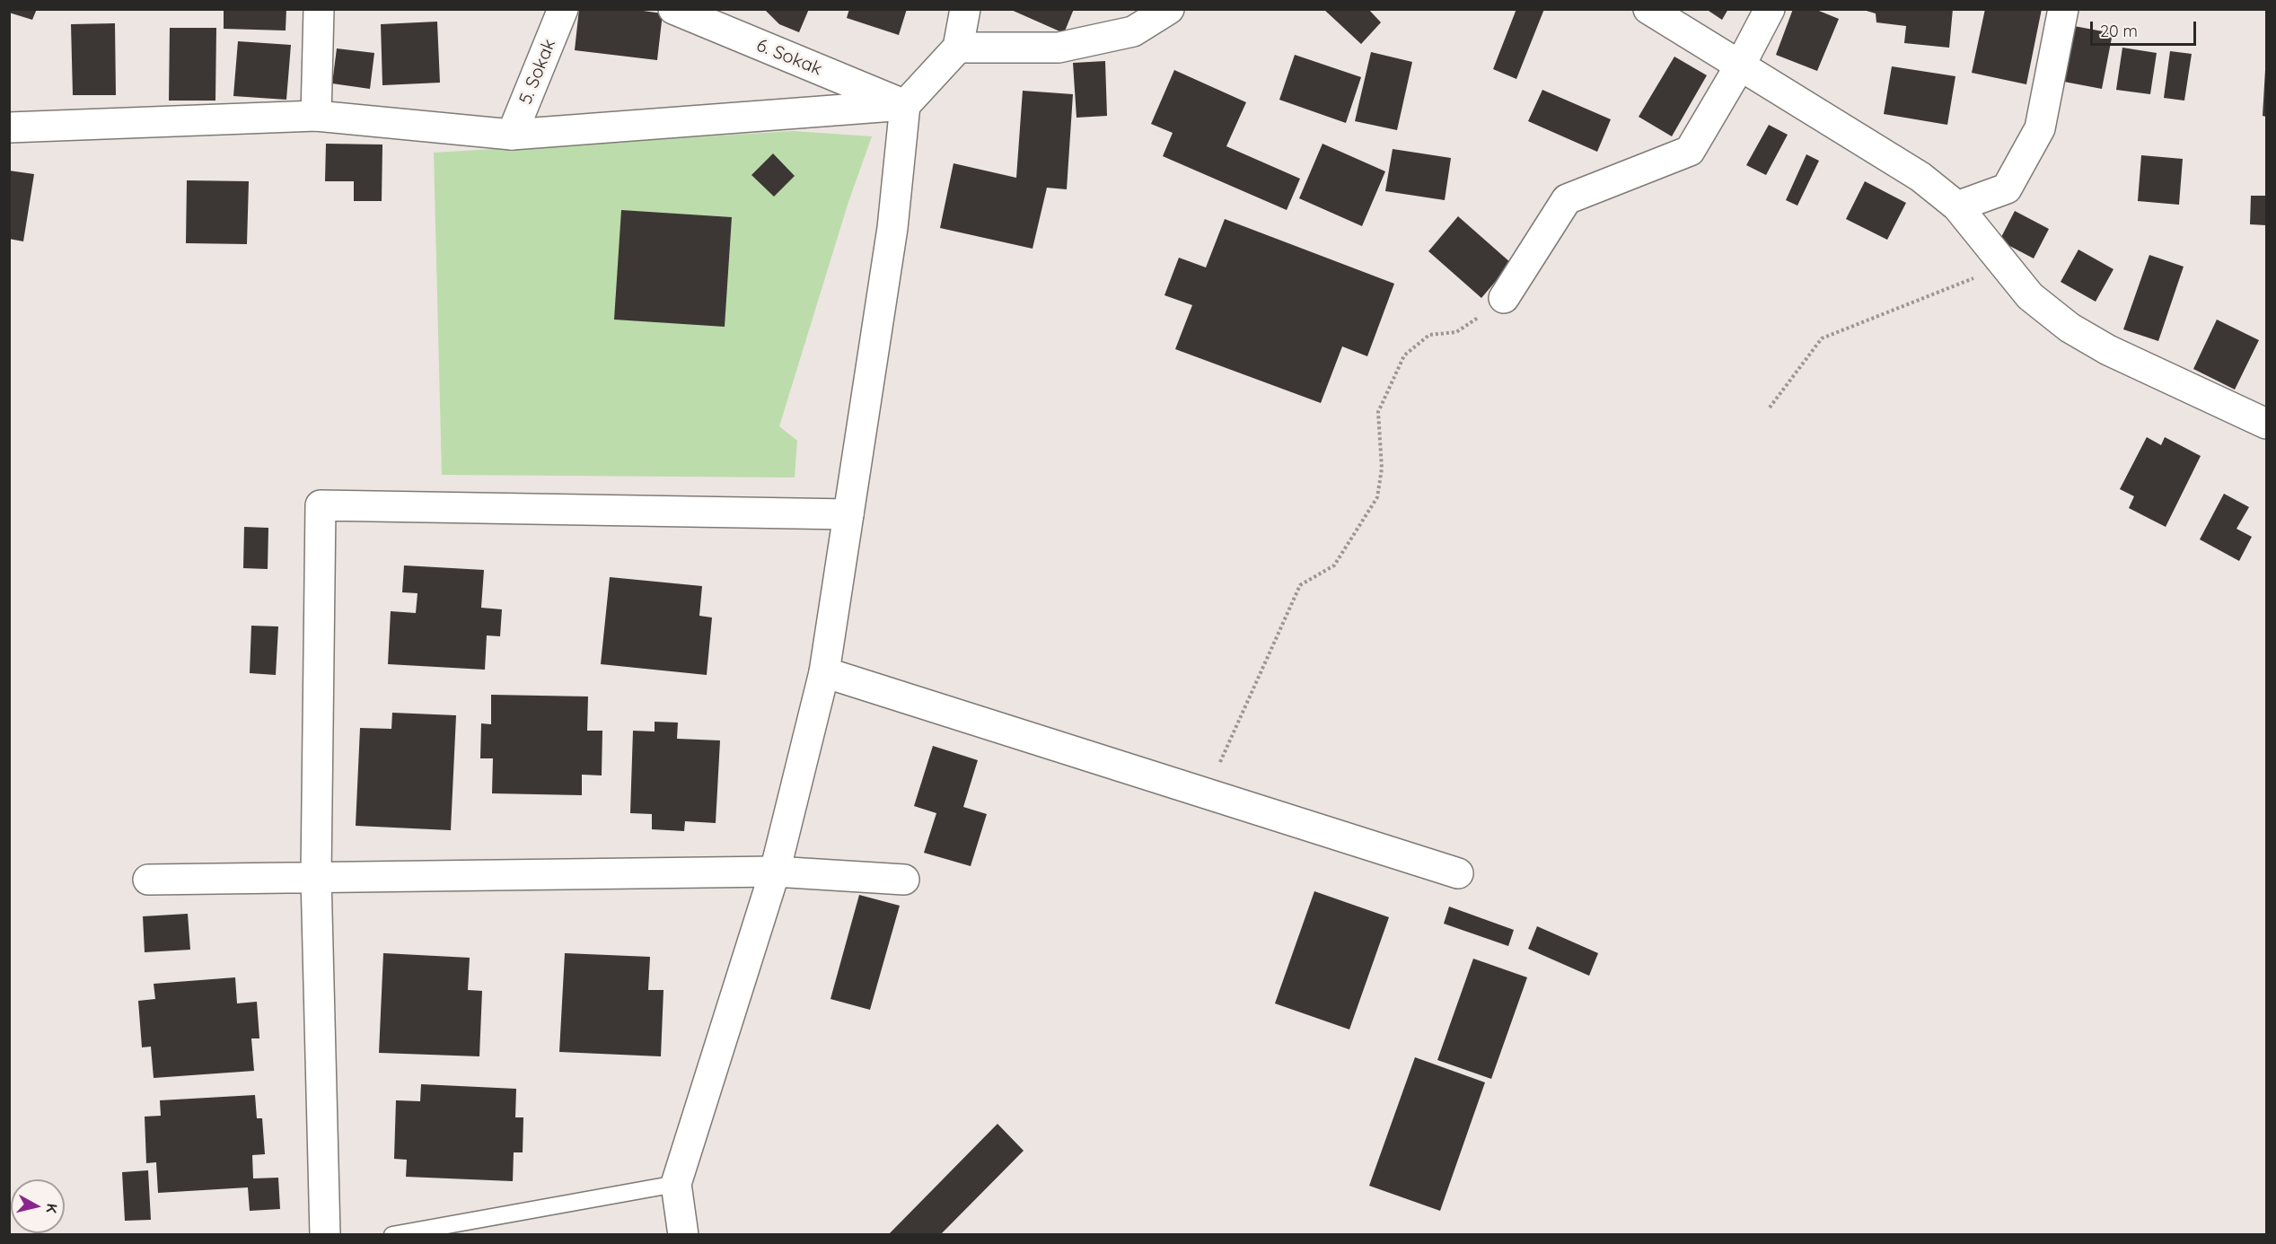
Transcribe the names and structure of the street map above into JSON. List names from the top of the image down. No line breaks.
{"streets":{"street":["6. Sokak","5. Sokak"]},"scale_bar":"20 m","north":"right"}
